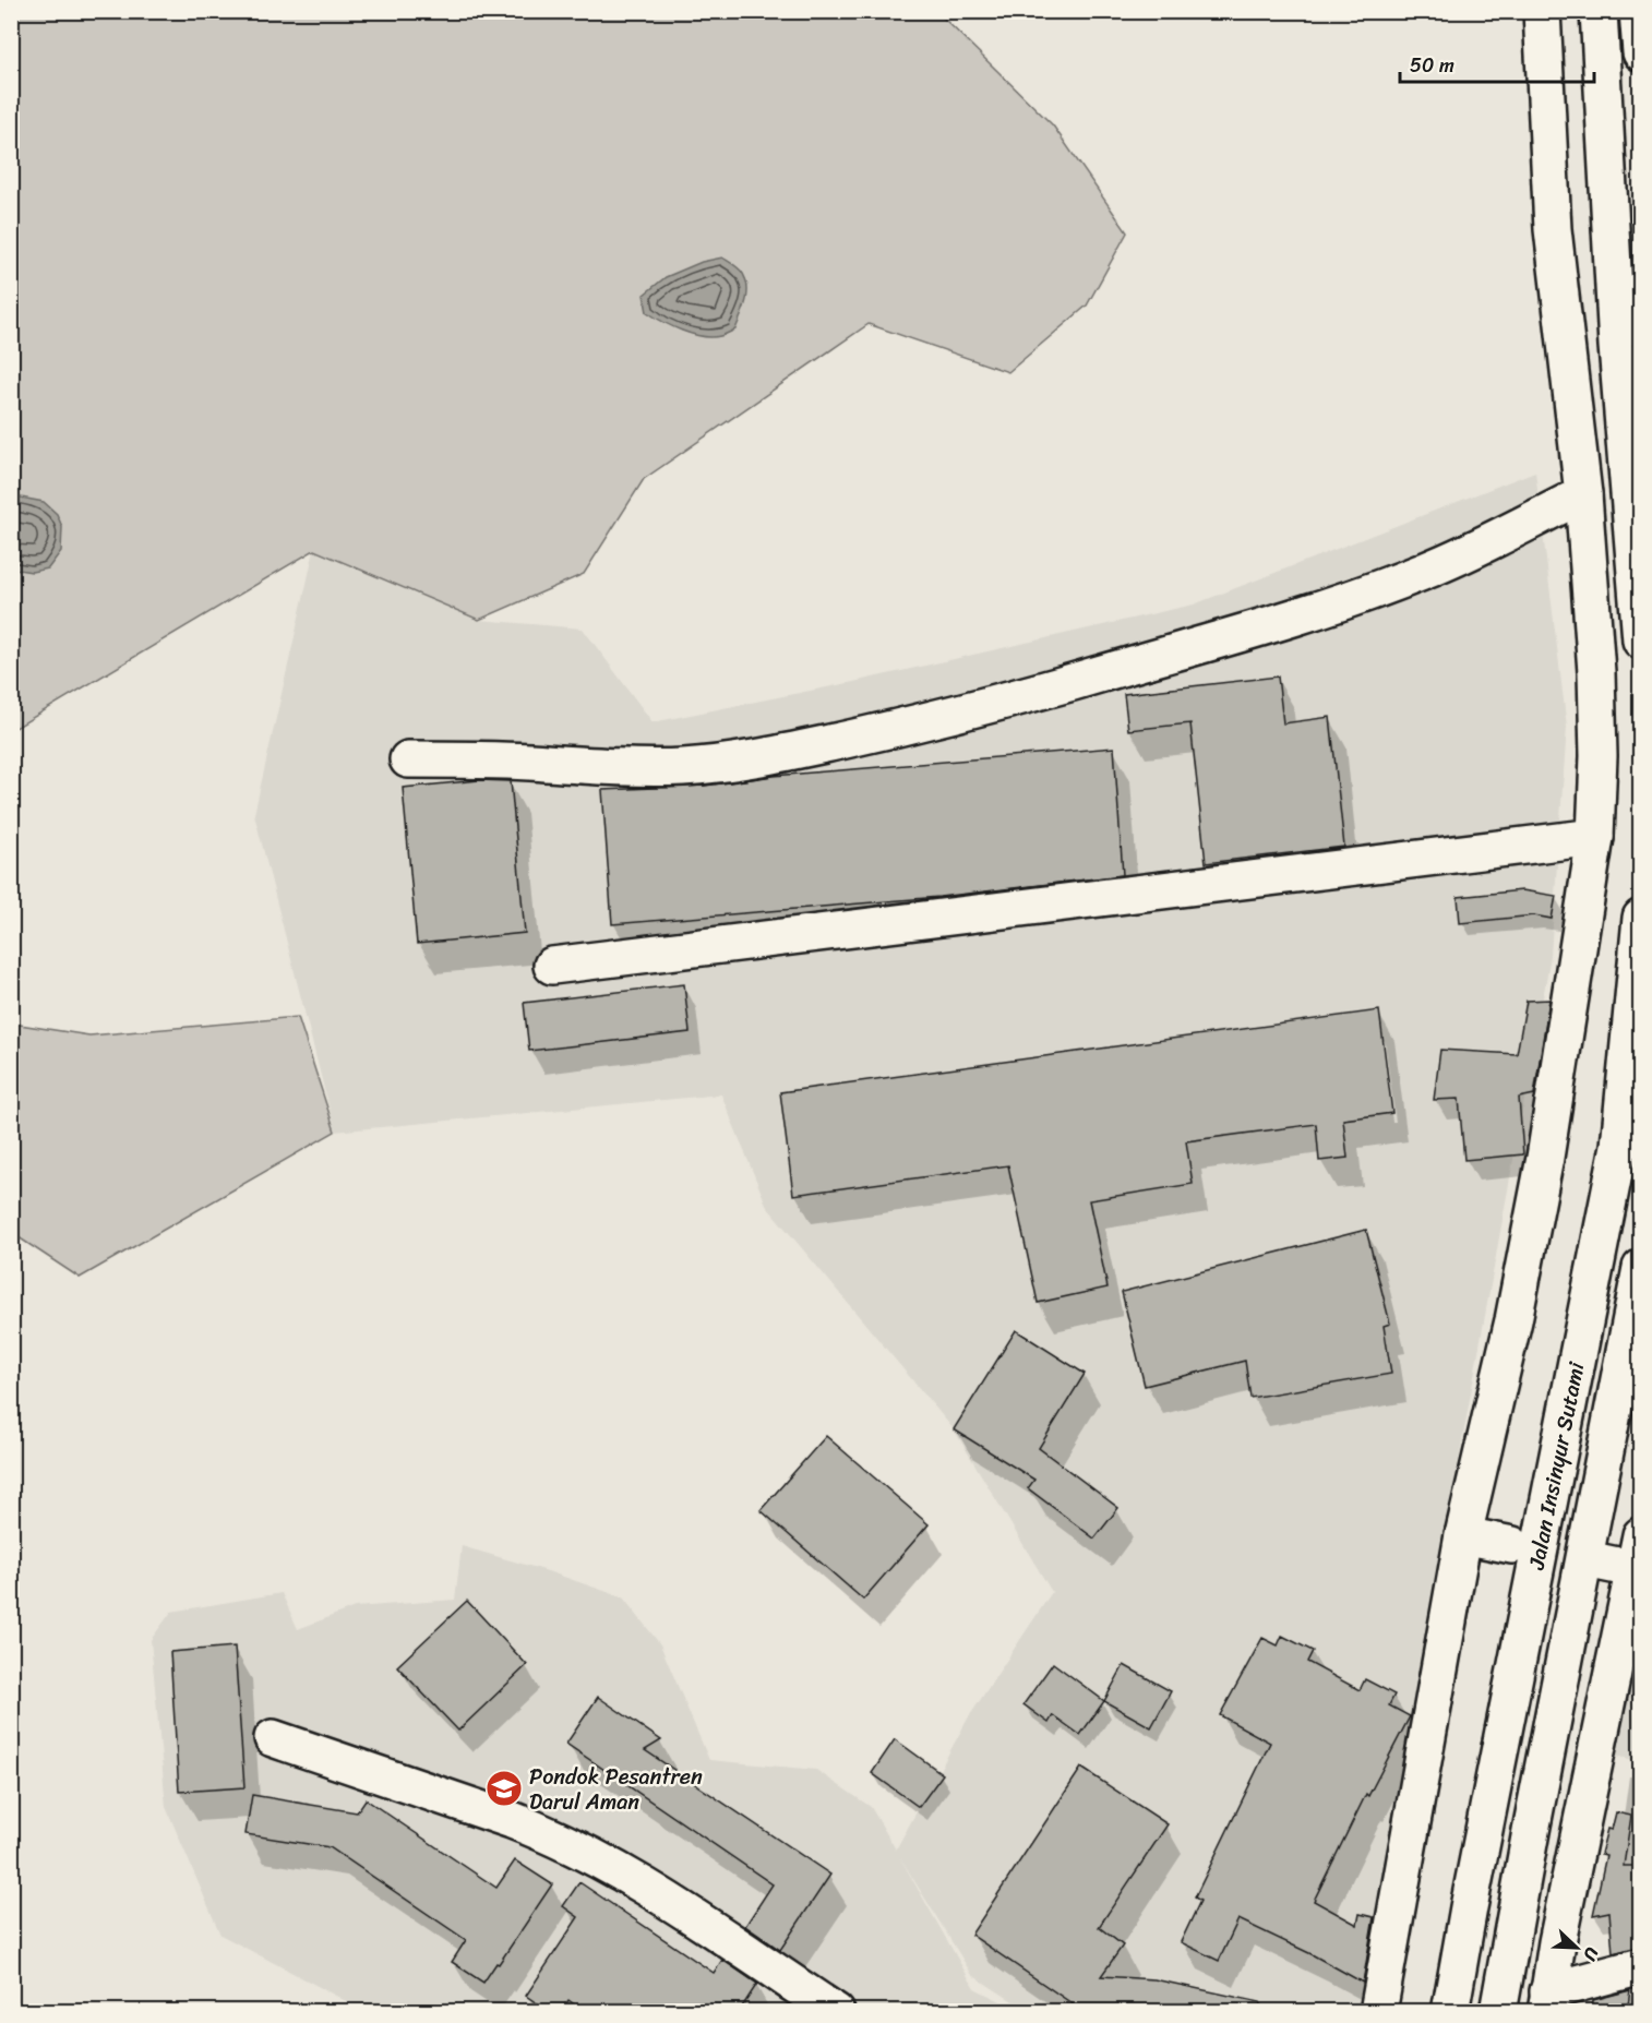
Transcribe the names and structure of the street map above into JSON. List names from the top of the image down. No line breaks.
{"streets":{"main road":["Jalan Insinyur Sutami"]},"places":{"school or university":["Pondok Pesantren Darul Aman"]},"scale_bar":"50 m","north":"bottom right"}
